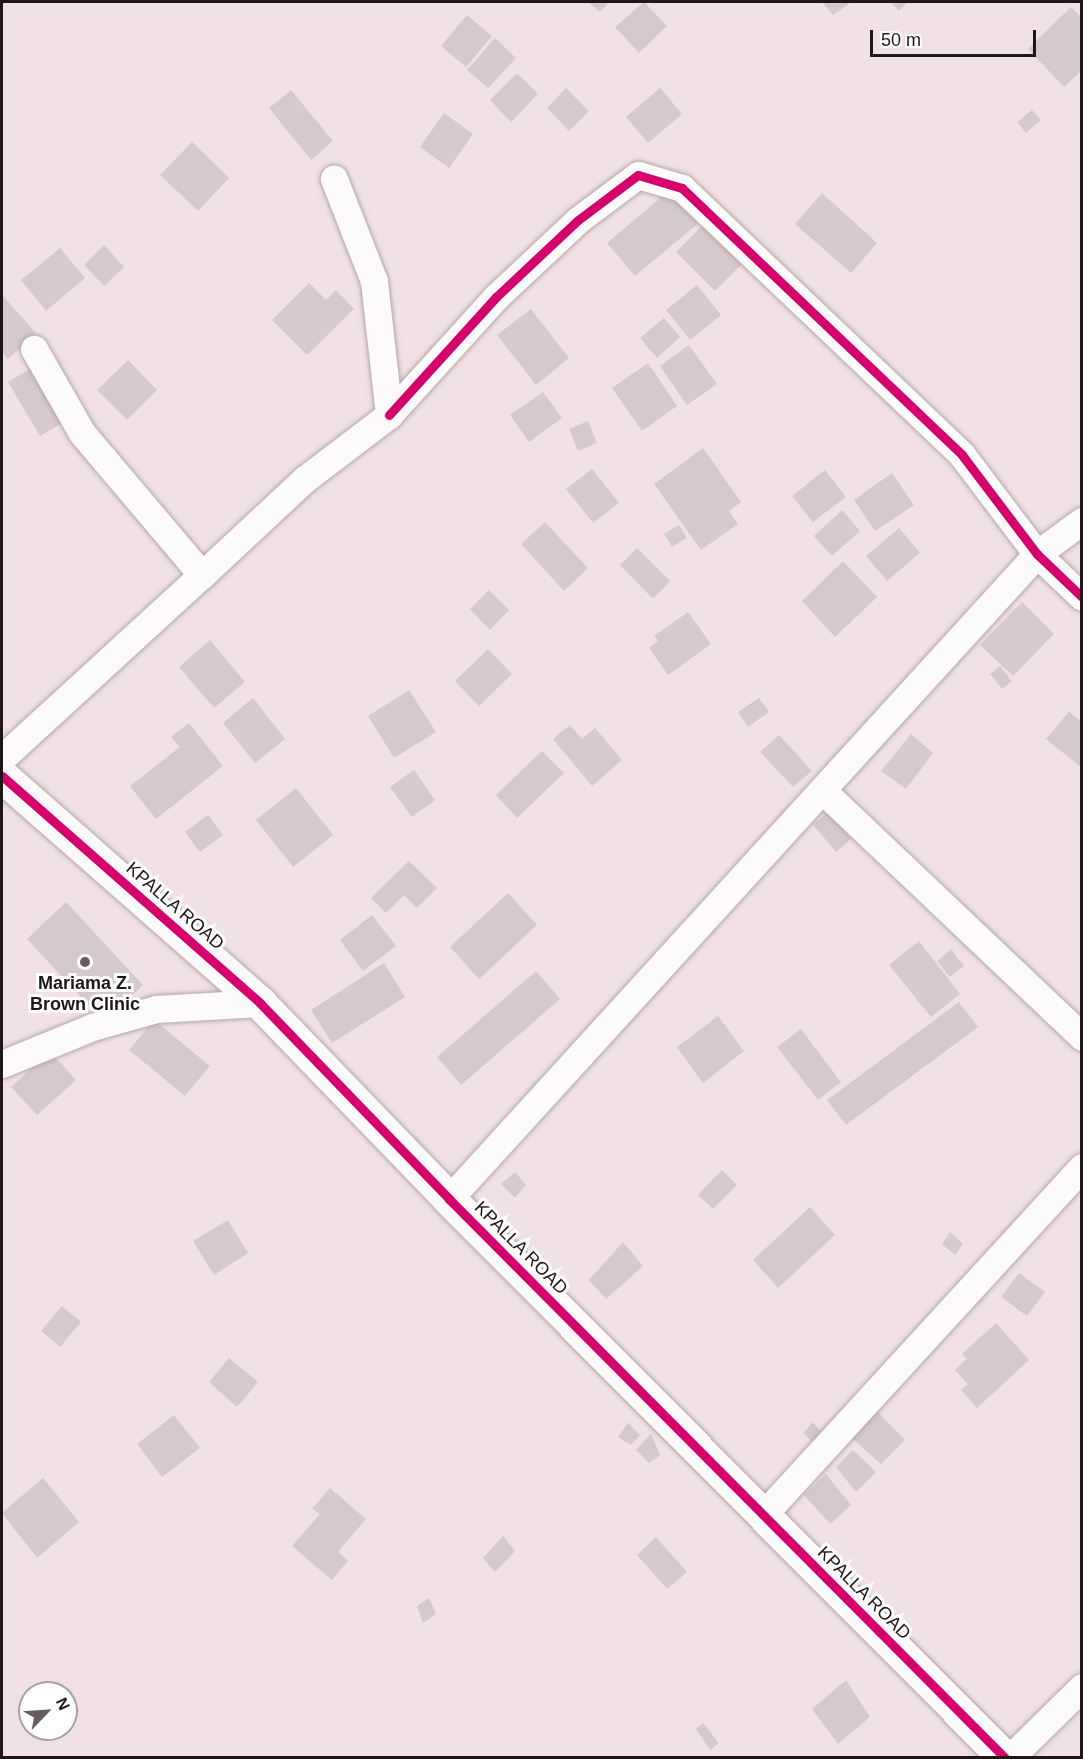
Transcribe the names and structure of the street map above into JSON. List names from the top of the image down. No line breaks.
{"streets":{"street":["KPALLA ROAD"]},"places":["Mariama Z. Brown Clinic"],"scale_bar":"50 m","north":"top right"}
